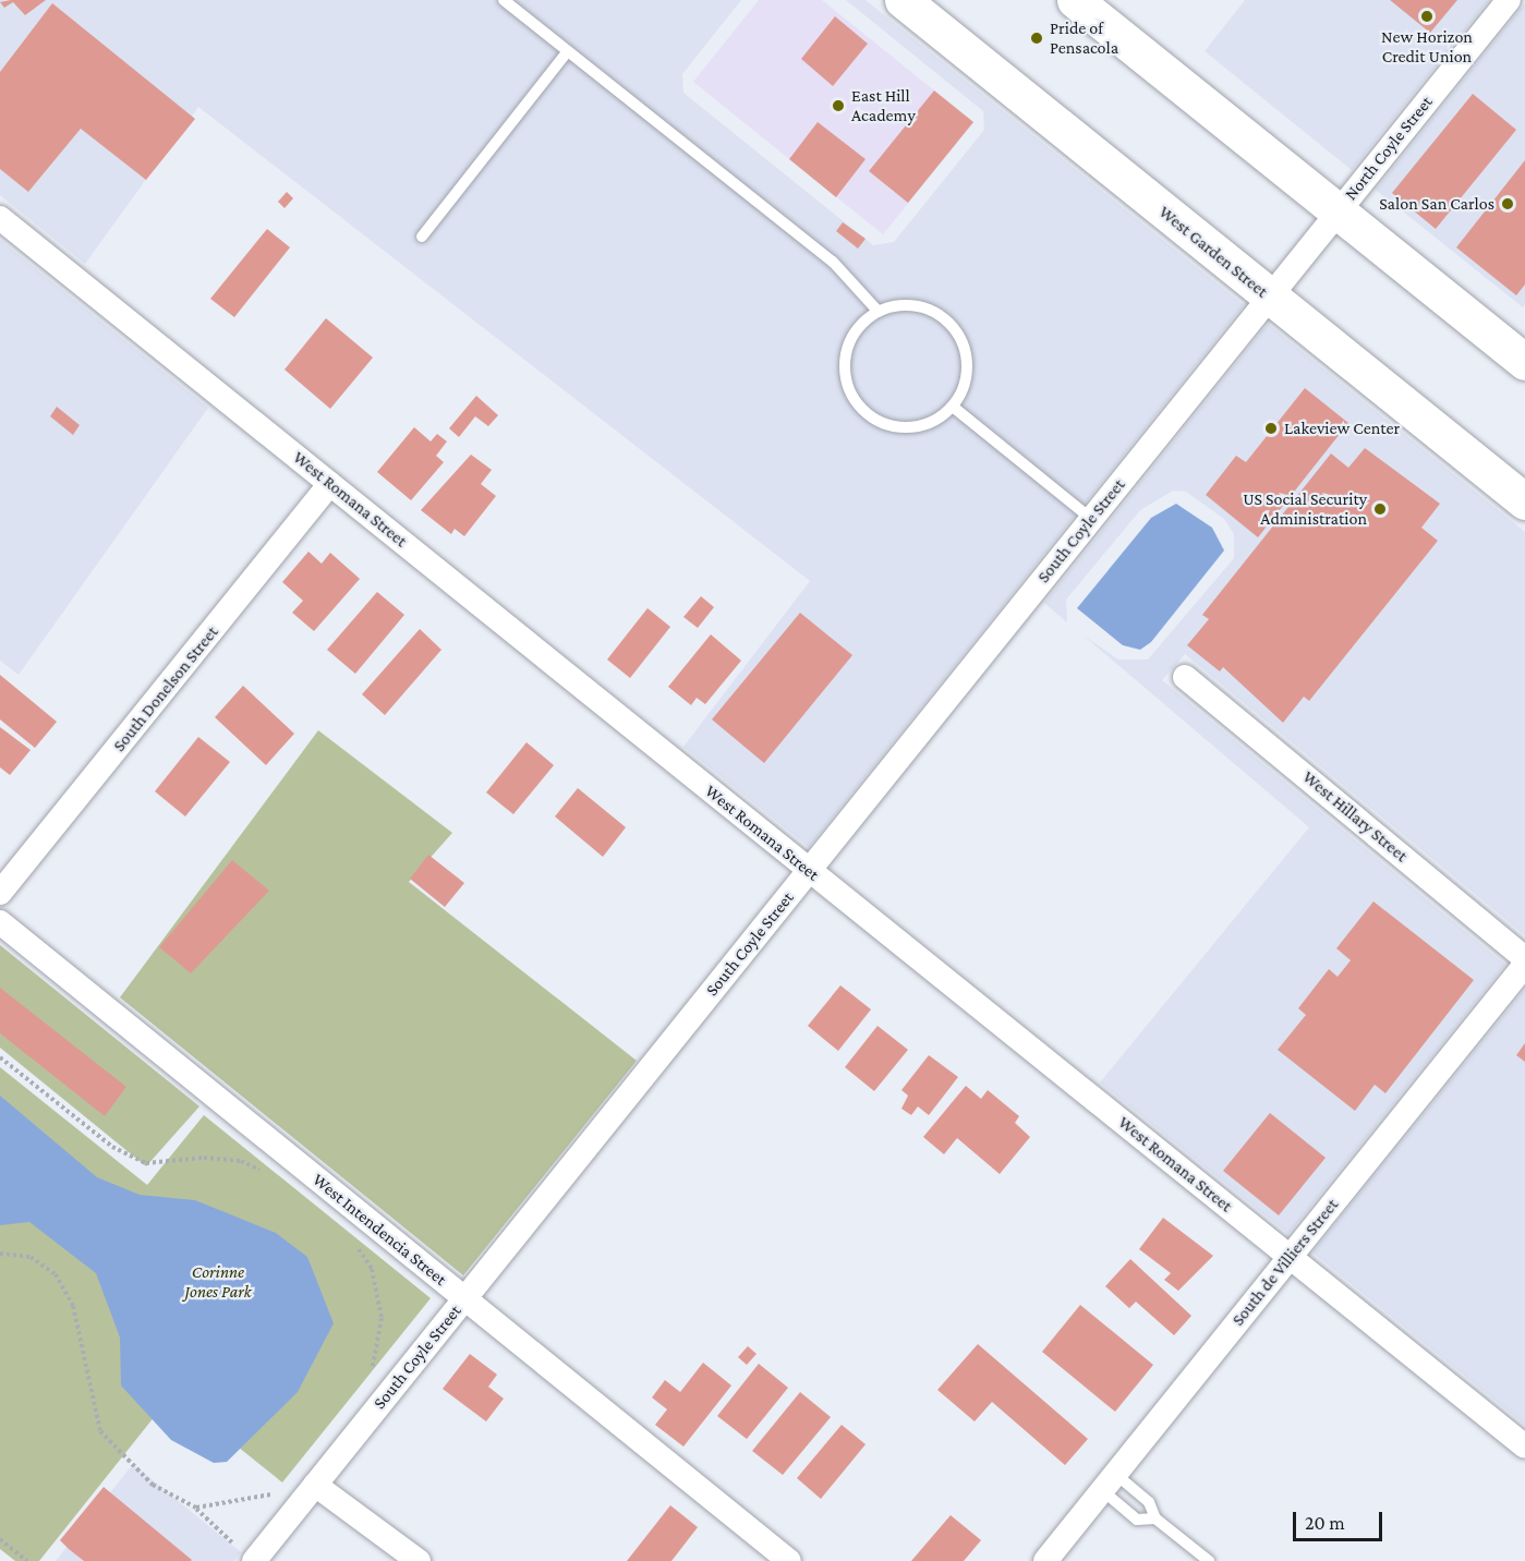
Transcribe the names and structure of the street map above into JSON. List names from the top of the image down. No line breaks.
{"streets":{"main road":["West Garden Street"],"street":["North Coyle Street","West Romana Street","South Coyle Street","South Donelson Street","West Hillary Street","West Intendencia Street","South de Villiers Street"]},"crossings":[["North Coyle Street","West Garden Street"],["North Coyle Street","South Coyle Street"],["West Garden Street","South Coyle Street"],["West Romana Street","South Coyle Street"],["West Romana Street","South Donelson Street"],["West Romana Street","South de Villiers Street"],["South Coyle Street","West Intendencia Street"]],"parks":["Corinne Jones Park"],"places":["New Horizon Credit Union","Pride of Pensacola","East Hill Academy","Salon San Carlos","Lakeview Center","US Social Security Administration"],"scale_bar":"20 m"}
